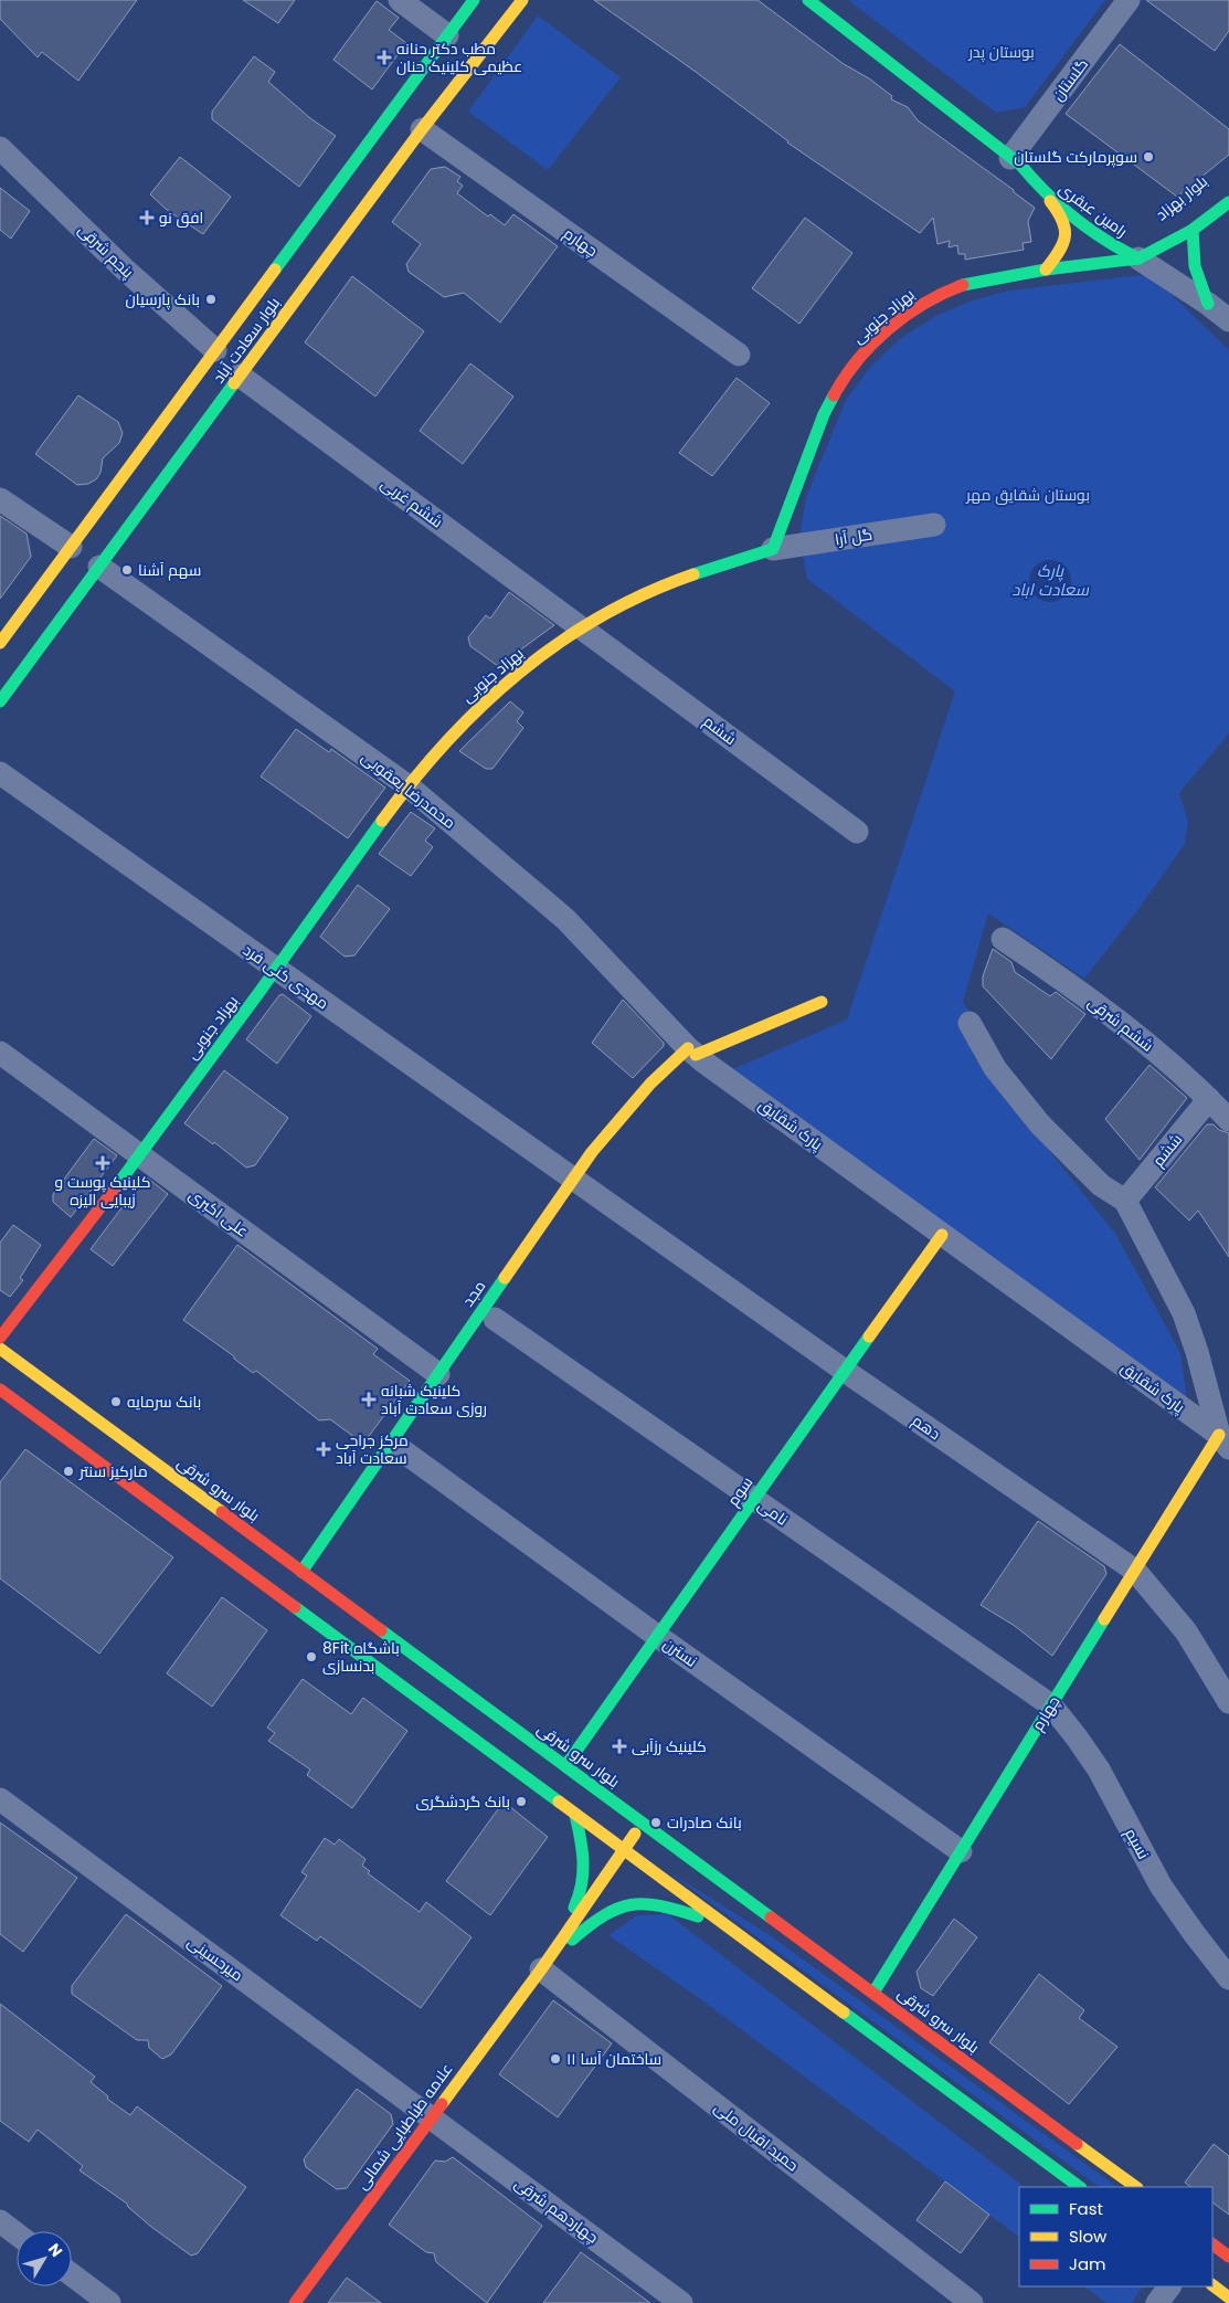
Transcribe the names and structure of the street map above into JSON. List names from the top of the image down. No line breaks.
{"streets":{"street":["گلستان","بلوار بهزاد","رامین عبقری","چهارم","پنجم شرقی","بهزاد جنوبی","بلوار سعادت آباد","ششم غربی","گل آرا","ششم","محمدرضا یعقوبی","مهدی کنی فرد","ششم شرقی","پارک شقایق","علی اکبری","مجد","دهم","بلوار سرو شرقی","سوم","نامی","نسترن","نسیم","میرحسینی","علامه طباطبایی شمالی","حمید اقبال ملی","چهاردهم شرقی"]},"crossings":[["گلستان","رامین عبقری"],["بلوار بهزاد","رامین عبقری"],["بلوار بهزاد","بهزاد جنوبی"],["رامین عبقری","بهزاد جنوبی"],["چهارم","بلوار سعادت آباد"],["چهارم","پارک شقایق"],["چهارم","دهم"],["چهارم","بلوار سرو شرقی"],["چهارم","نامی"],["چهارم","نسترن"],["چهارم","نسیم"],["پنجم شرقی","بلوار سعادت آباد"],["بهزاد جنوبی","ششم غربی"],["بهزاد جنوبی","گل آرا"],["بهزاد جنوبی","ششم"],["بهزاد جنوبی","محمدرضا یعقوبی"],["بهزاد جنوبی","مهدی کنی فرد"],["بهزاد جنوبی","علی اکبری"],["بلوار سعادت آباد","ششم غربی"],["بلوار سعادت آباد","محمدرضا یعقوبی"],["ششم غربی","ششم"],["ششم","ششم شرقی"],["ششم","پارک شقایق"],["محمدرضا یعقوبی","پارک شقایق"],["محمدرضا یعقوبی","مجد"],["مهدی کنی فرد","مجد"],["مهدی کنی فرد","دهم"],["پارک شقایق","مجد"],["پارک شقایق","سوم"],["علی اکبری","مجد"],["مجد","دهم"],["مجد","بلوار سرو شرقی"],["مجد","نامی"],["مجد","نسترن"],["دهم","سوم"],["بلوار سرو شرقی","سوم"],["بلوار سرو شرقی","علامه طباطبایی شمالی"],["سوم","نامی"],["سوم","نسترن"],["نامی","نسیم"],["میرحسینی","علامه طباطبایی شمالی"],["میرحسینی","چهاردهم شرقی"],["علامه طباطبایی شمالی","حمید اقبال ملی"],["علامه طباطبایی شمالی","چهاردهم شرقی"]],"water":["پارک سعادت اباد"],"parks":["بوستان پدر","بوستان شقایق مهر"],"places":{"health":["مطب دکتر حنانه عظیمی کلینیک حنان","افق نو","کلینیک پوست و زیبایی الیزه","کلینیک شبانه روزی سعادت آباد","مرکز جراحی سعادت آباد","کلینیک رزآبی"],"other":["سوپرمارکت گلستان","بانک پارسیان","سهم آشنا","بانک سرمایه","مارکیز سنتر","8Fit باشگاه بدنسازی","بانک گردشگری","بانک صادرات","ساختمان آسا ۱۱"]},"legend":["Fast","Slow","Jam"],"north":"top right"}
